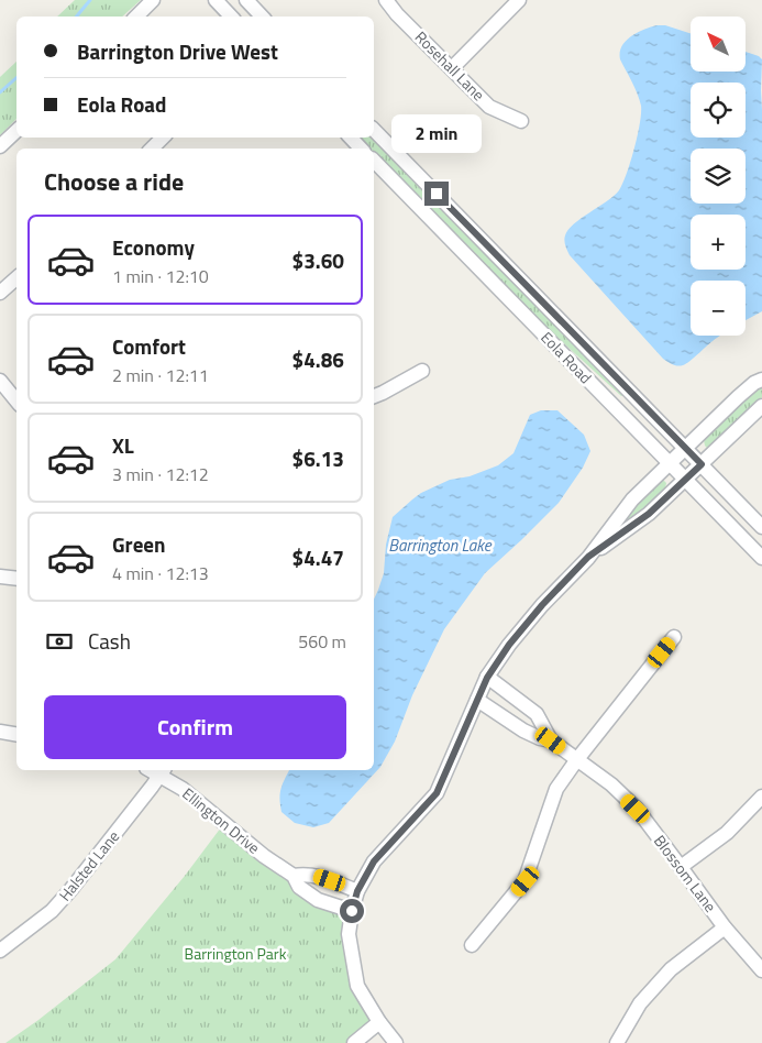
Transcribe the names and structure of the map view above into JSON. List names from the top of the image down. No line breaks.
{"streets":{"street":["Rosehall Lane","Eola Road","Ellington Drive","Halsted Lane","Blossom Lane"]},"crossings":[["Ellington Drive","Halsted Lane"]],"water":["Barrington Lake"],"parks":["Barrington Park"],"north":"top left","page":{"map_buttons":["+","−"],"banner":["Barrington Drive West","Eola Road"],"bubble":"2 min","heading":"Choose a ride","list":[{"name":"Economy","note":"1 min · 12:10","value":"$3.60"},{"name":"Comfort","note":"2 min · 12:11","value":"$4.86"},{"name":"XL","note":"3 min · 12:12","value":"$6.13"},{"name":"Green","note":"4 min · 12:13","value":"$4.47"}],"pay":["Cash","560 m"],"buttons":"Confirm"}}
